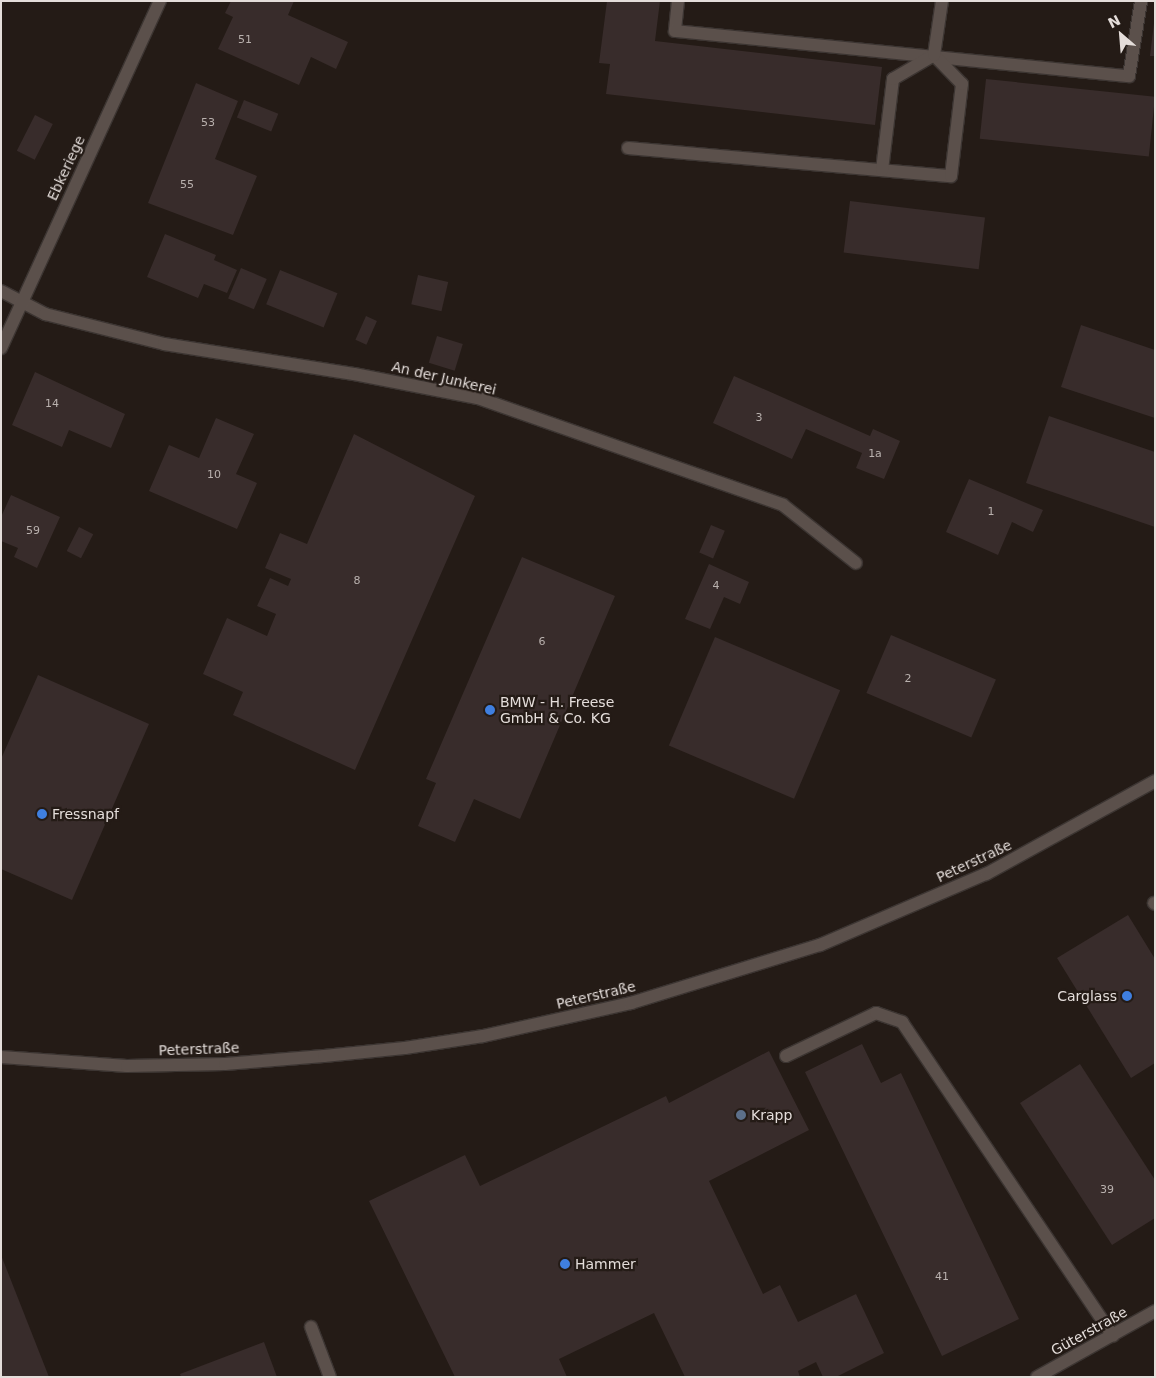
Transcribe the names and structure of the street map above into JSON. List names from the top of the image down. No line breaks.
{"streets":{"street":["Ebkeriege","An der Junkerei","Peterstraße","Güterstraße"]},"crossings":[["Ebkeriege","An der Junkerei"]],"places":["BMW - H. Freese GmbH & Co. KG","Fressnapf","Carglass","Krapp","Hammer"],"house_numbers":["51","53","55","14","3","1a","10","1","59","8","4","6","2","39","41"],"north":"top left"}
